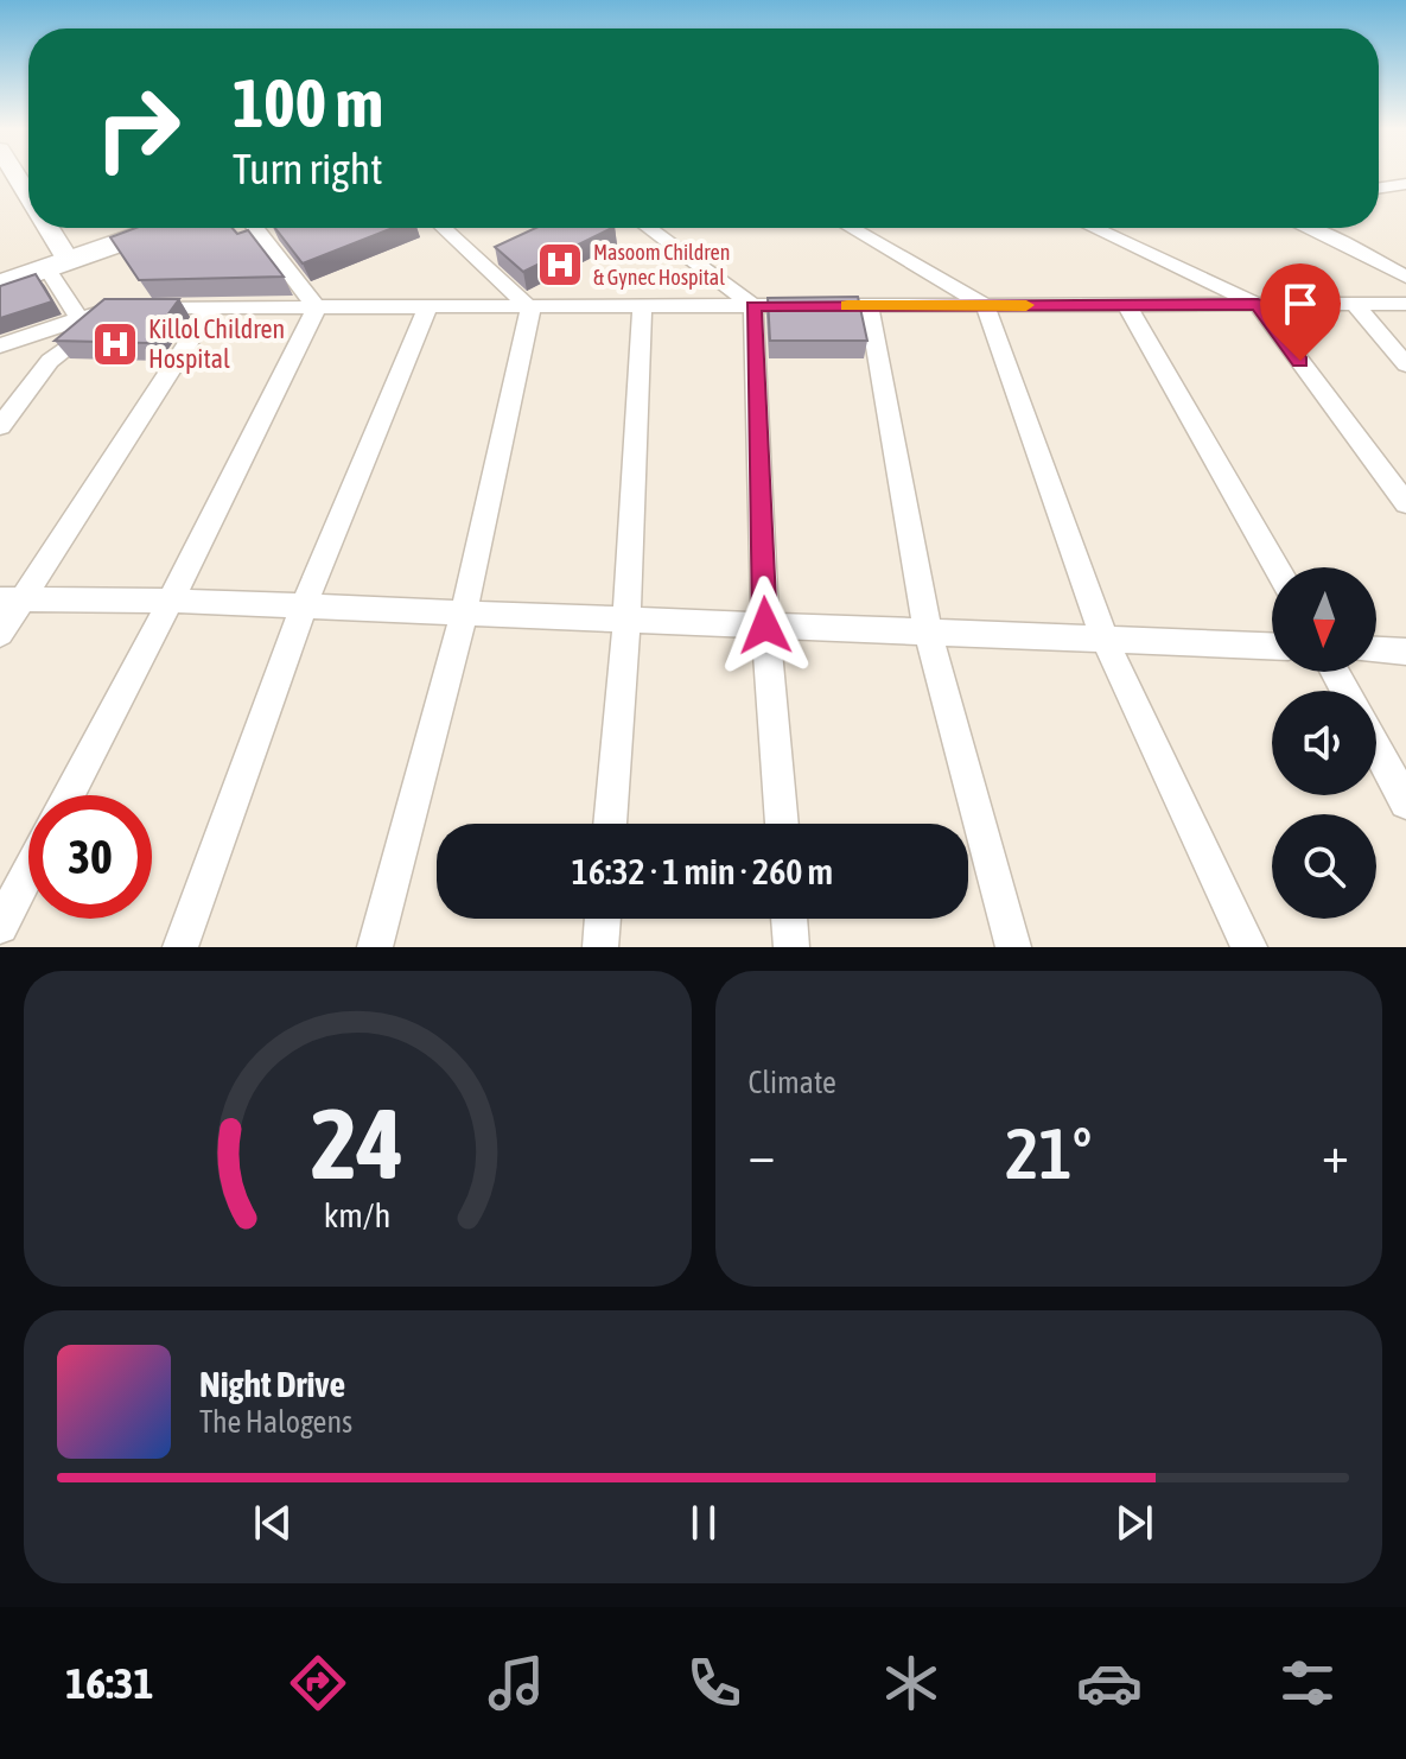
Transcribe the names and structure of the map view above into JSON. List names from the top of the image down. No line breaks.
{"places":{"hospital":["Masoom Children & Gynec Hospital","Killol Children Hospital"]},"north":"bottom","page":{"turn":["100 m","Turn right"],"limit":"30","trip":"16:32 · 1 min · 260 m","tile":"Climate","heat":["−","21°","+"],"song":["Night Drive","The Halogens"],"tabs":"16:31","gauge":["24","km/h"]}}
